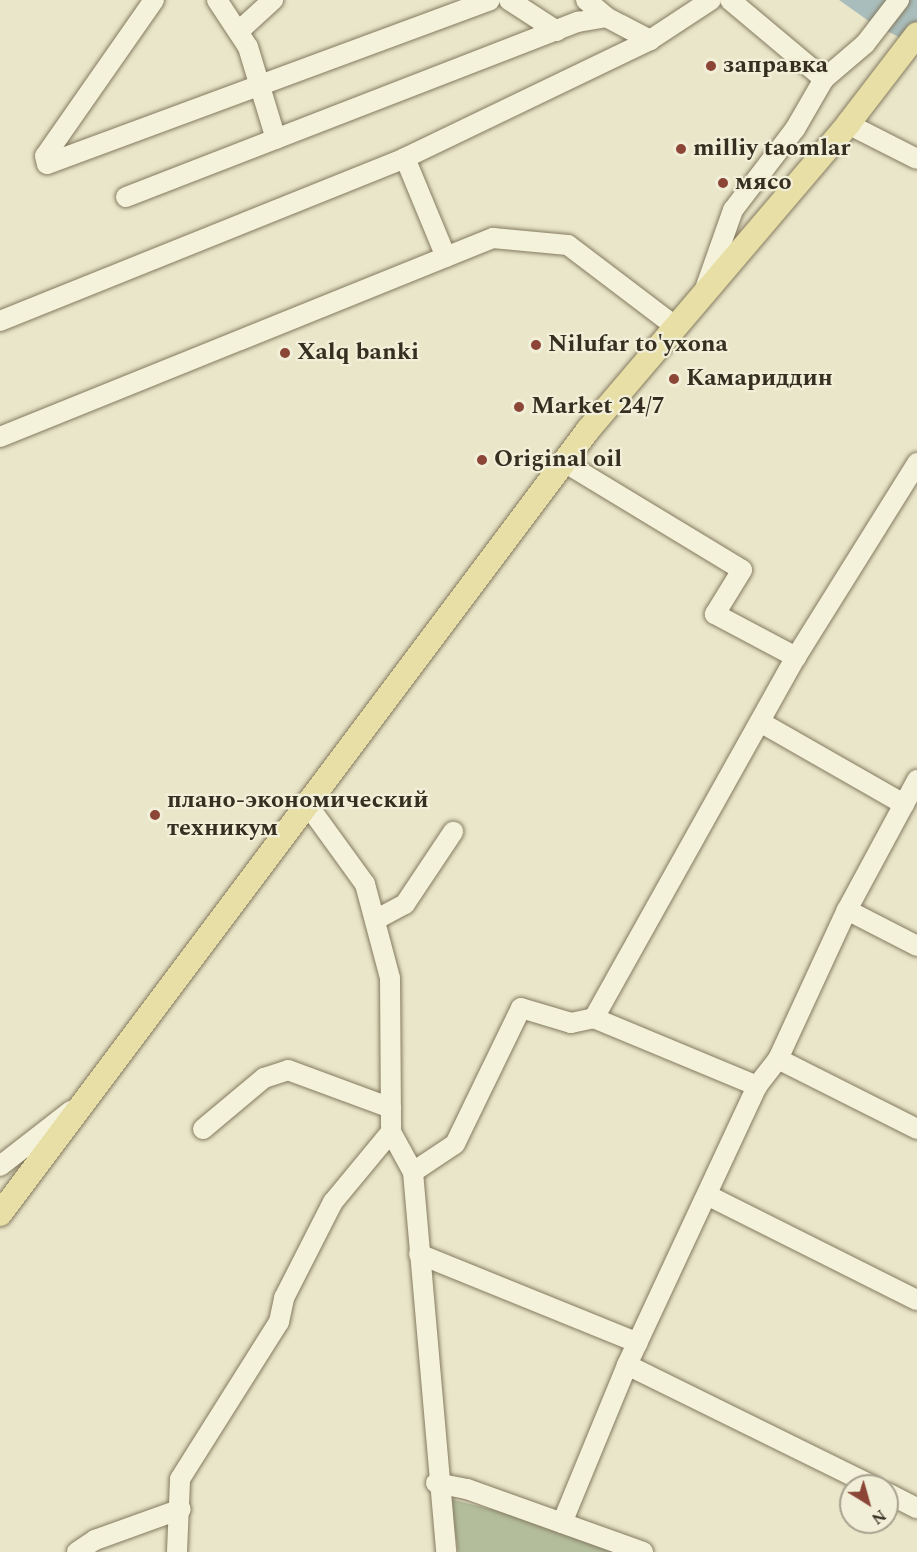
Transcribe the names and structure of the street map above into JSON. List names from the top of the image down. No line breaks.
{"places":["заправка","milliy taomlar","мясо","Nilufar to'yxona","Xalq banki","Камариддин","Market 24/7","Original oil","плано-экономический техникум"],"north":"bottom right"}
